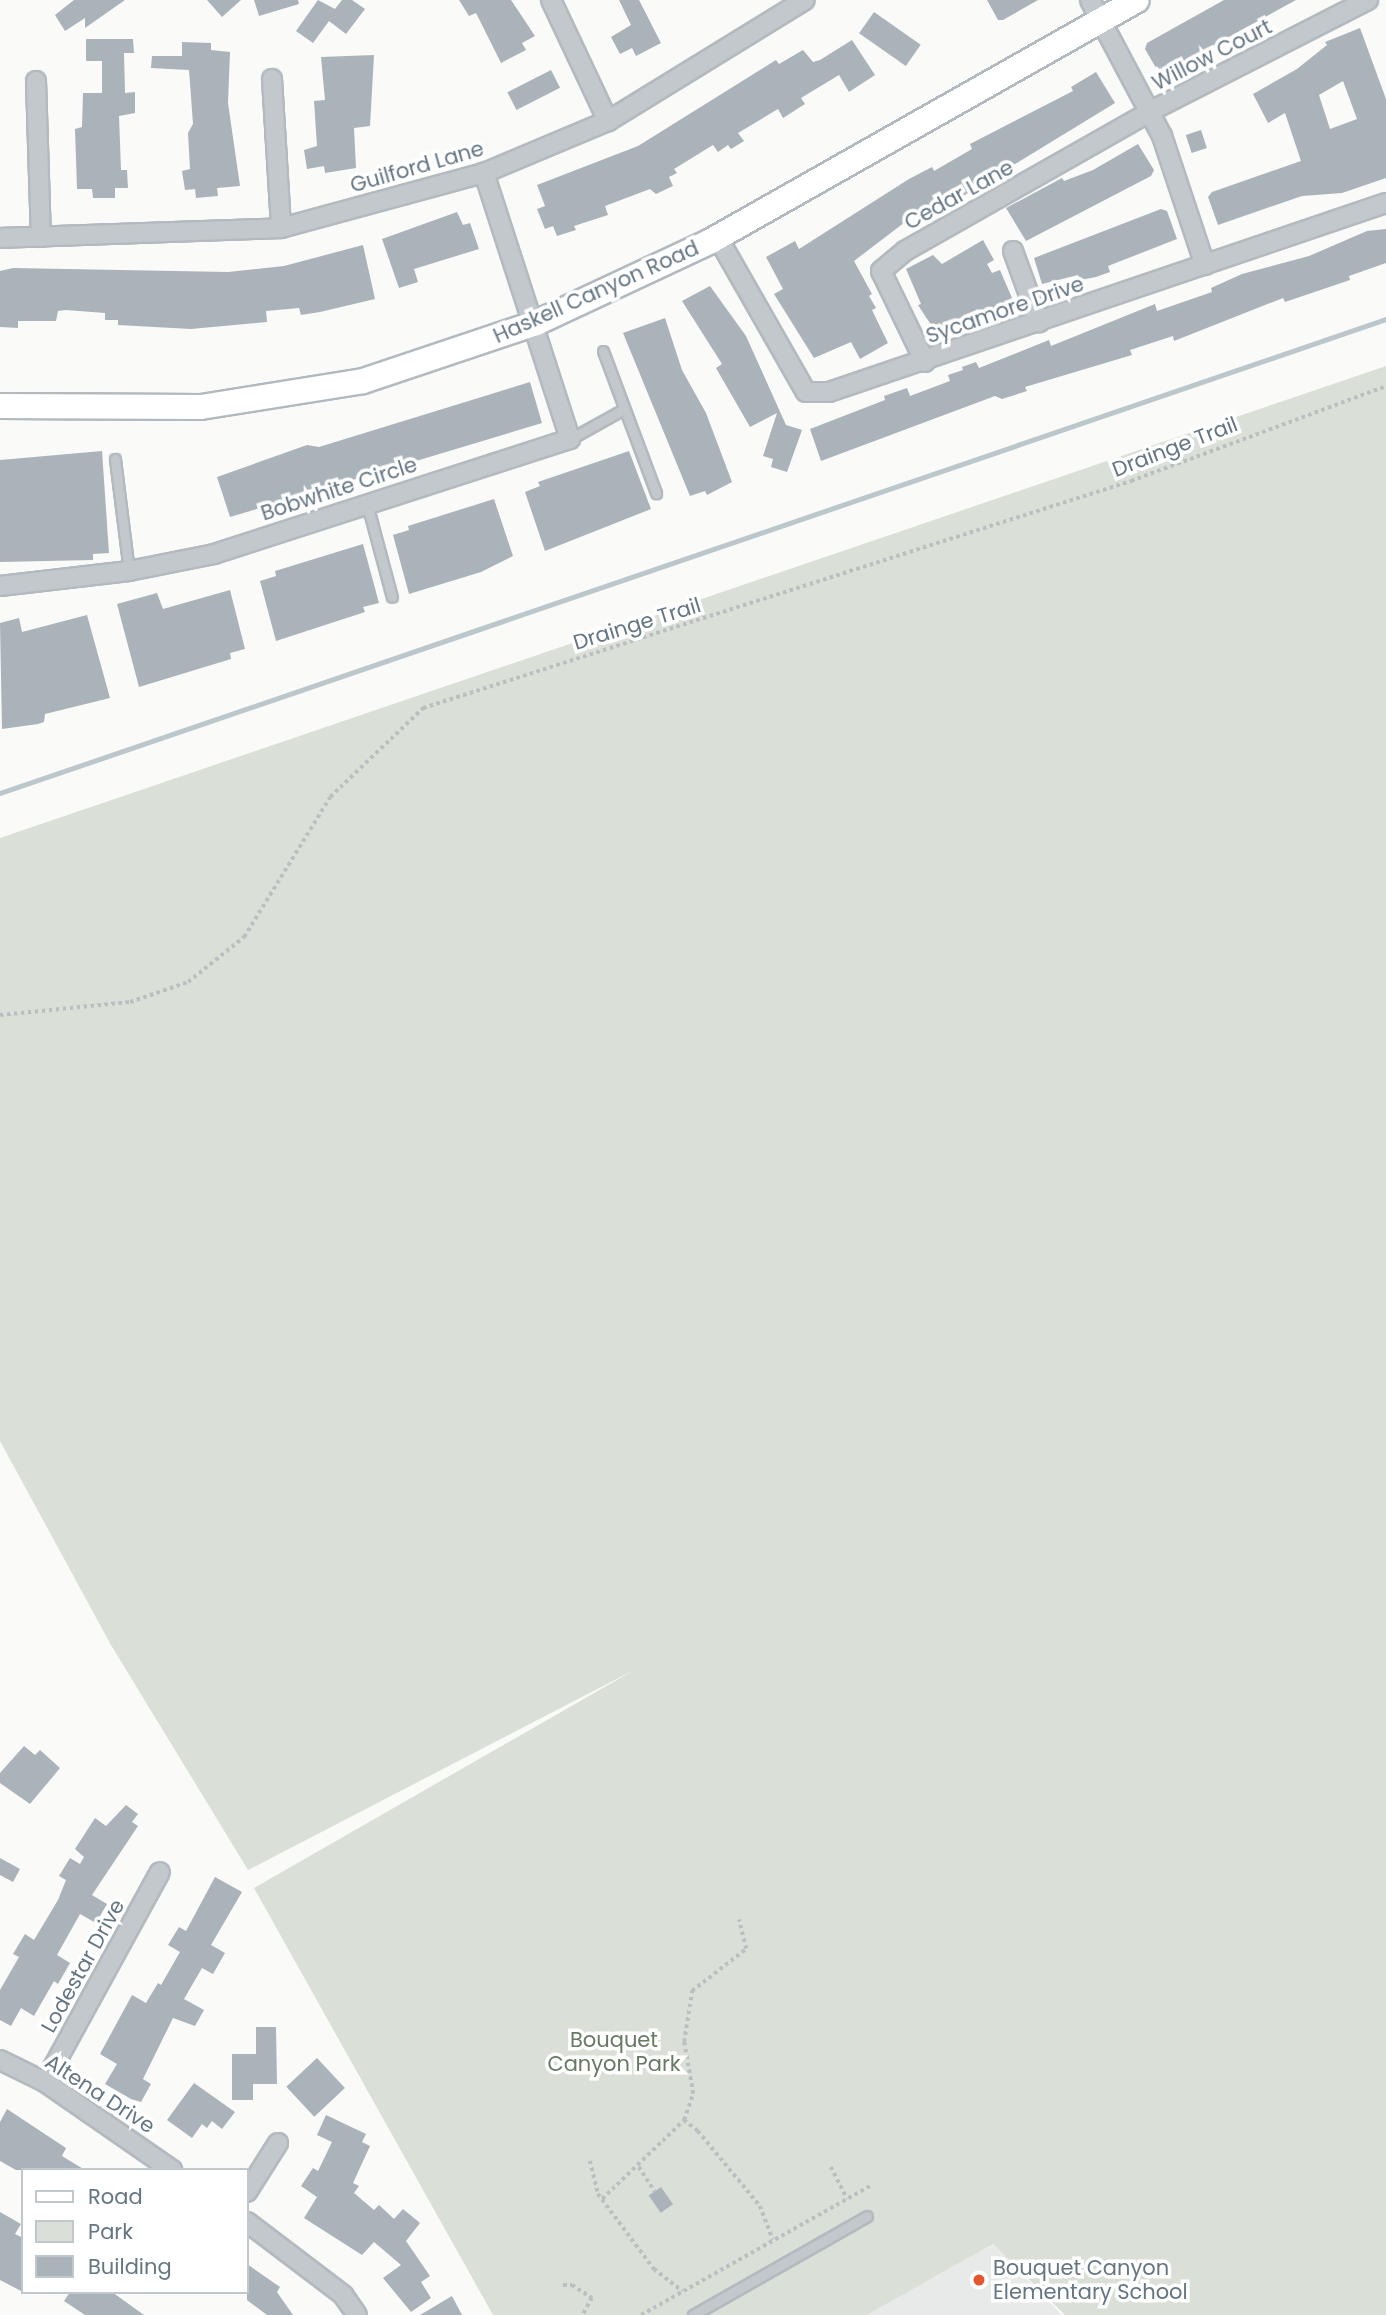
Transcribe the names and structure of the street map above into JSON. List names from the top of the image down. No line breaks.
{"streets":{"main road":["Haskell Canyon Road"],"street":["Willow Court","Guilford Lane","Cedar Lane","Sycamore Drive","Bobwhite Circle","Lodestar Drive","Altena Drive"],"path":["Drainge Trail"]},"crossings":[["Willow Court","Cedar Lane"],["Cedar Lane","Sycamore Drive"],["Haskell Canyon Road","Sycamore Drive"],["Lodestar Drive","Altena Drive"]],"parks":["Bouquet Canyon Park"],"places":["Bouquet Canyon Elementary School"],"legend":["Road","Park","Building"]}
